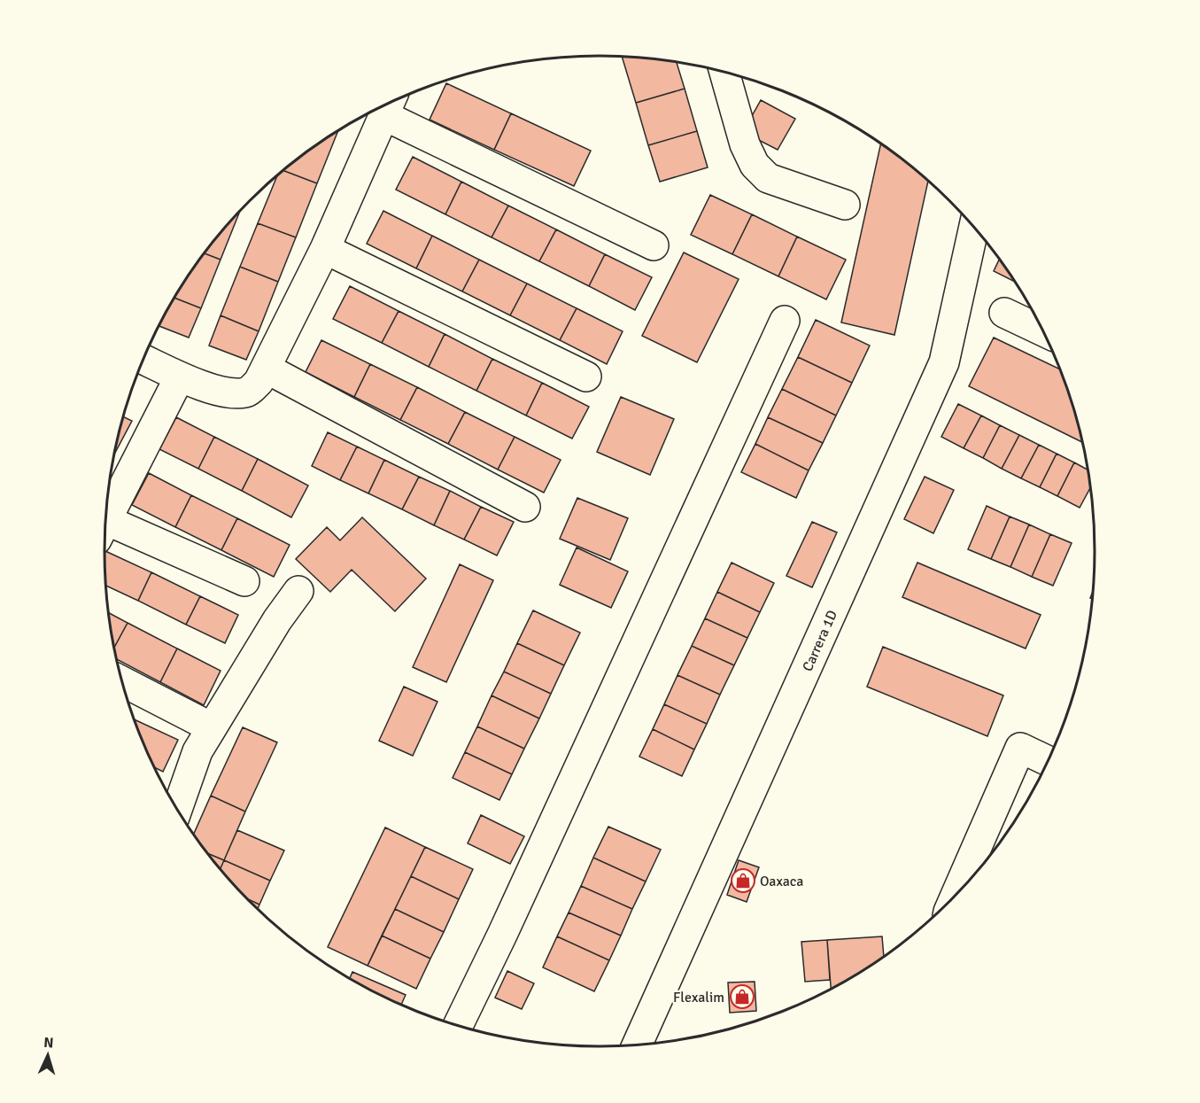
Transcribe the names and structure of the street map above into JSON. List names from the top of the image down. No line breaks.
{"streets":{"street":["Carrera 1D"]},"places":{"shop":["Oaxaca","Flexalim"]},"north":"top"}
